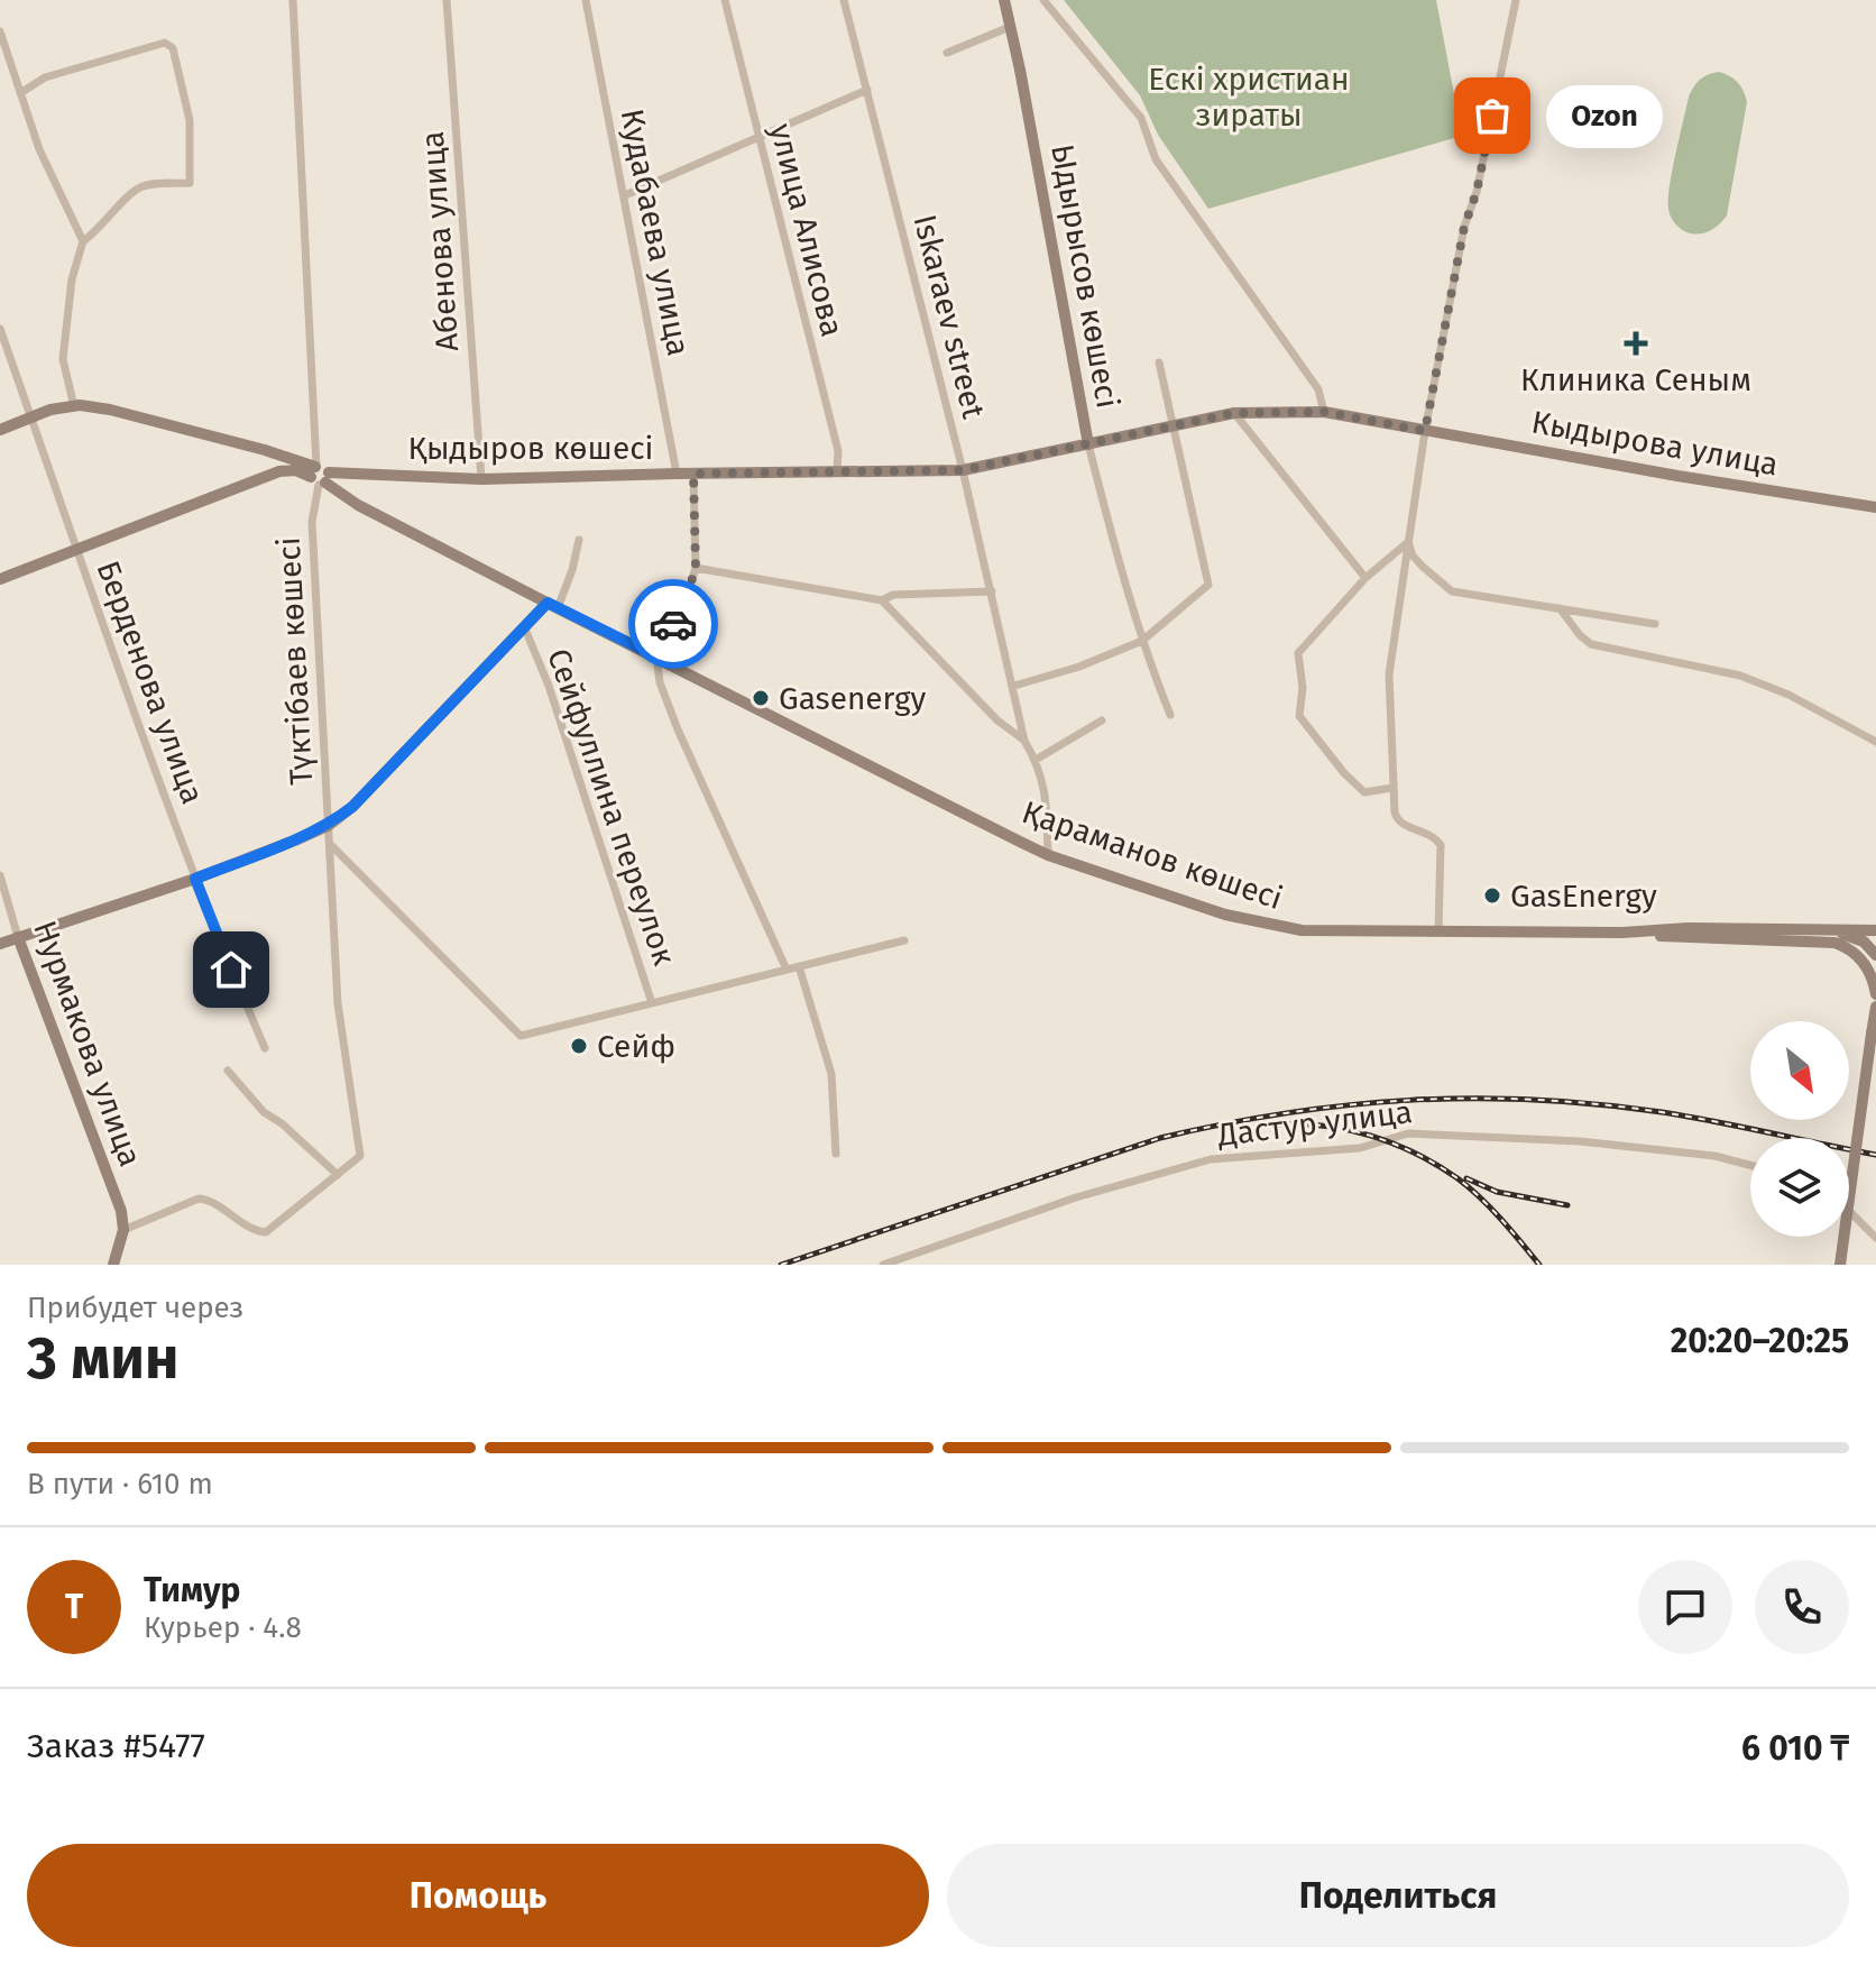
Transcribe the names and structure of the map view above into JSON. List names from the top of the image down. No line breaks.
{"streets":{"street":["улица Алисова","Кудабаева улица","Абенова улица","Ыдырысов көшесі","Iskaraev street","Кыдырова улица","Қыдыров көшесі","Түктібаев көшесі","Берденова улица","Сейфуллина переулок","Қараманов көшесі","Нурмакова улица","Дастур улица"]},"crossings":[["улица Алисова","Қыдыров көшесі"],["Кудабаева улица","Қыдыров көшесі"],["Абенова улица","Қыдыров көшесі"],["Ыдырысов көшесі","Қыдыров көшесі"],["Iskaraev street","Қыдыров көшесі"],["Iskaraev street","Қараманов көшесі"],["Кыдырова улица","Қыдыров көшесі"],["Қыдыров көшесі","Түктібаев көшесі"],["Қыдыров көшесі","Қараманов көшесі"],["Түктібаев көшесі","Қараманов көшесі"],["Берденова улица","Қараманов көшесі"]],"parks":["Ескі христиан зираты"],"places":{"other":["Ozon","Gasenergy","GasEnergy","Сейф"],"health":["Клиника Сеным"]},"north":"bottom right","page":{"bubble":"Ozon","heading":["3 мин","Прибудет через","20:20–20:25"],"panel":["Тимур","Курьер · 4.8","Заказ #5477","6 010 ₸"],"bar":"В пути · 610 m","round":"Т","buttons":["Помощь","Поделиться"]}}
